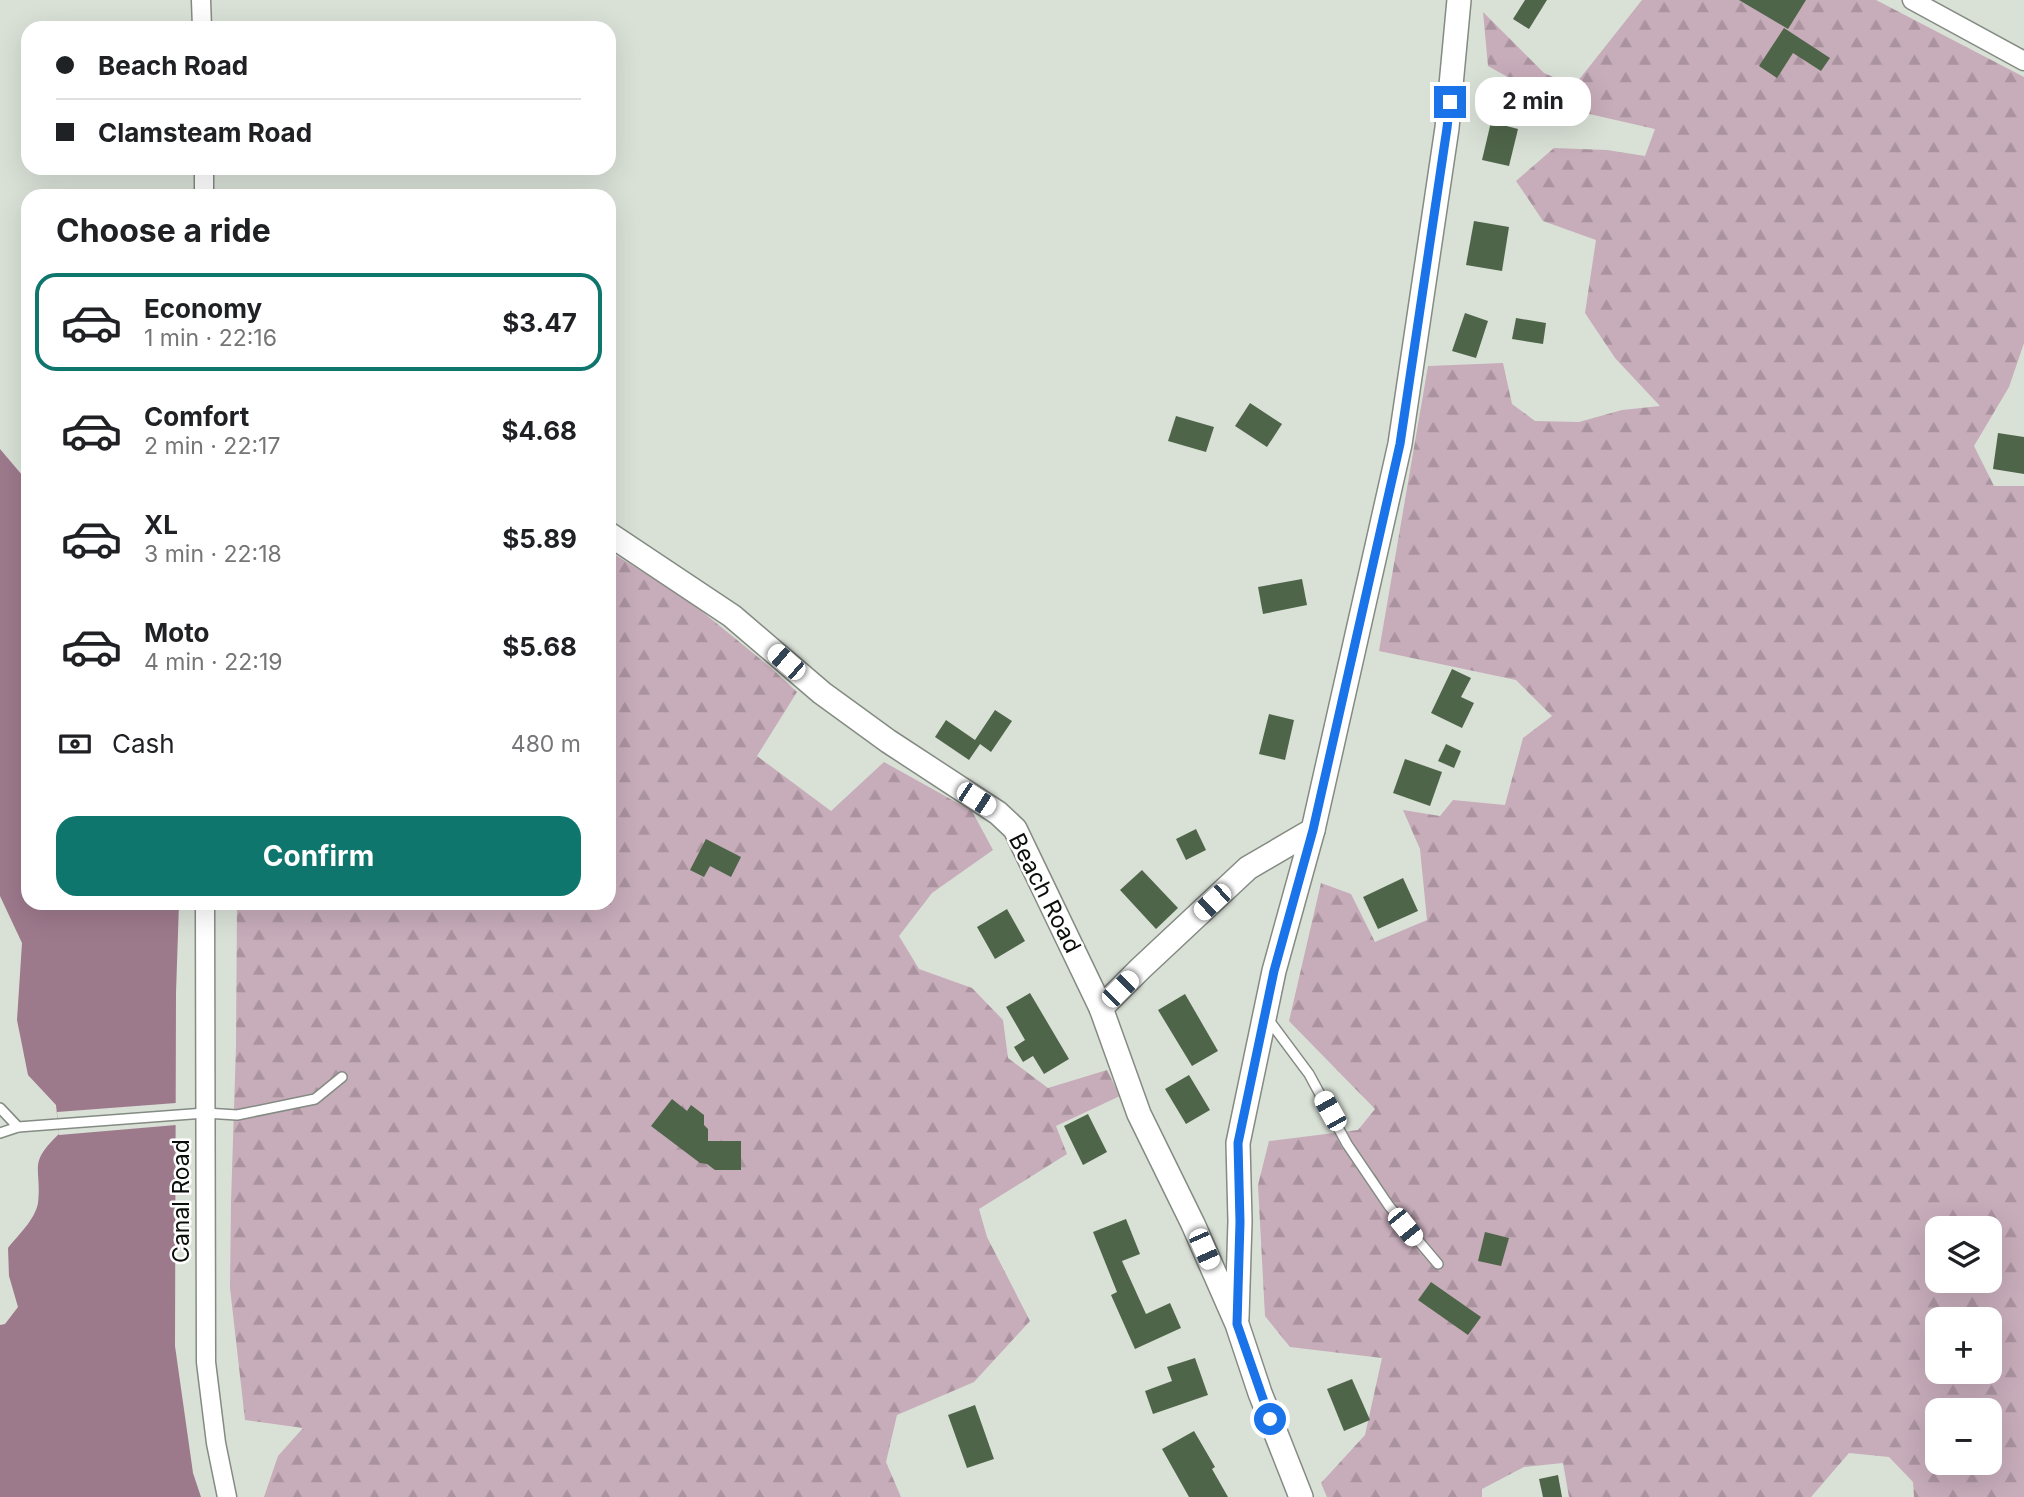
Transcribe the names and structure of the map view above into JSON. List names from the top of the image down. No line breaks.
{"streets":{"street":["Beach Road","Canal Road"]},"page":{"banner":["Beach Road","Clamsteam Road"],"bubble":"2 min","heading":"Choose a ride","list":[{"name":"Economy","note":"1 min · 22:16","value":"$3.47"},{"name":"Comfort","note":"2 min · 22:17","value":"$4.68"},{"name":"XL","note":"3 min · 22:18","value":"$5.89"},{"name":"Moto","note":"4 min · 22:19","value":"$5.68"}],"pay":["Cash","480 m"],"buttons":"Confirm","map_buttons":["+","−"]}}
